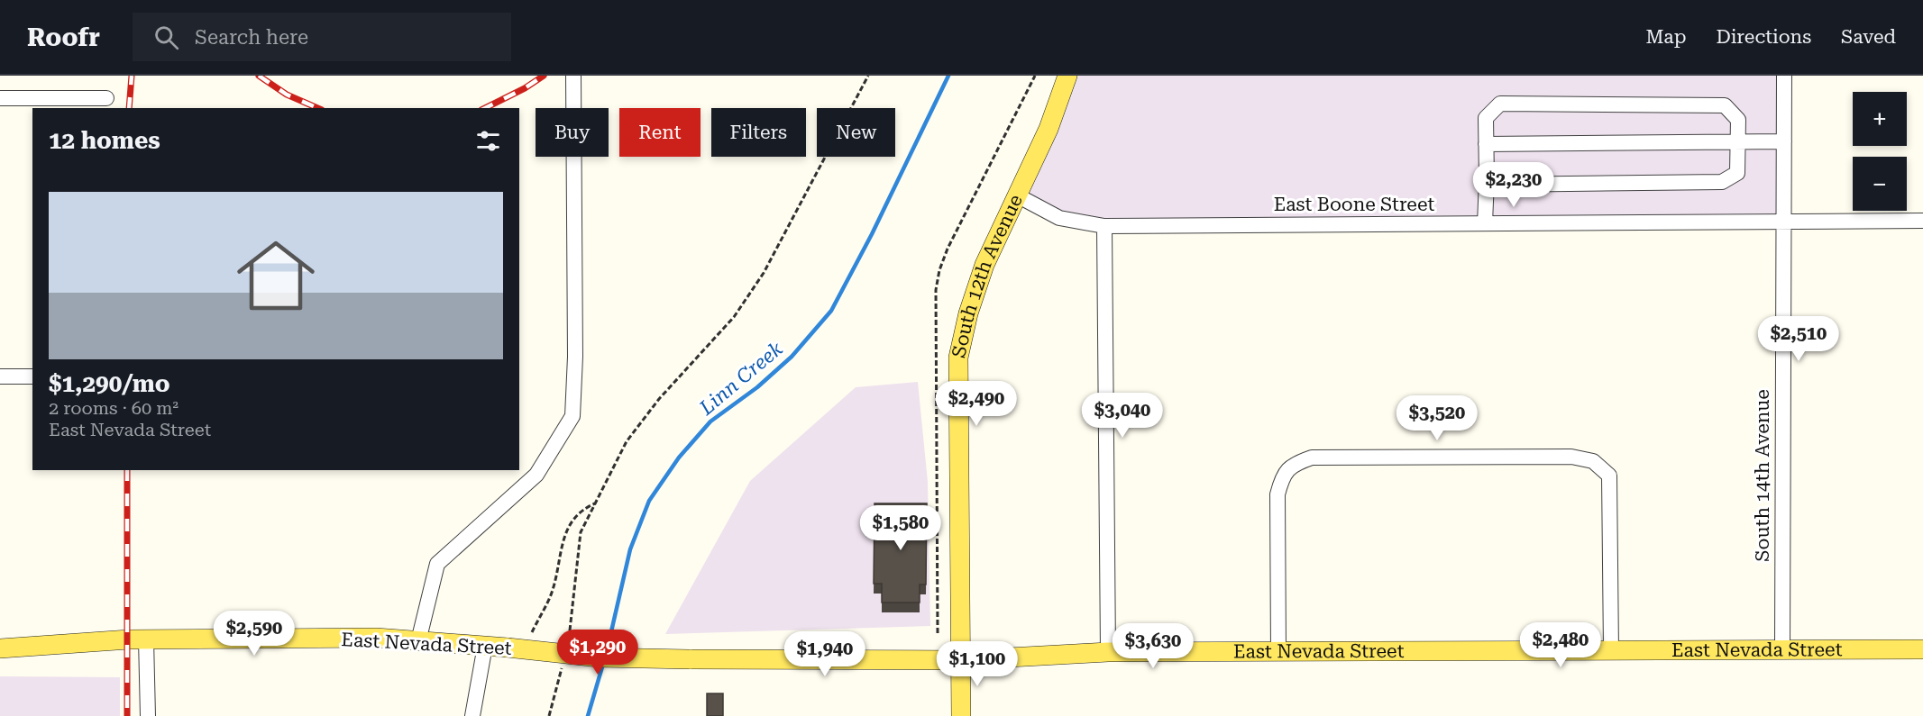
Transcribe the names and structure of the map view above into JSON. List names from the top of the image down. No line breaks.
{"streets":{"main road":["South 12th Avenue","East Nevada Street"],"street":["East Boone Street","South 14th Avenue"]},"crossings":[["East Boone Street","South 12th Avenue"],["East Boone Street","South 14th Avenue"],["South 12th Avenue","East Nevada Street"],["South 14th Avenue","East Nevada Street"]],"water":["Linn Creek"],"page":{"header":"Roofr","search":"Search here","nav":["Map","Directions","Saved"],"map_buttons":["+","−"],"chip":["Buy","Rent","Filters","New"],"heading":"12 homes","price":["$2,230","$2,510","$2,490","$3,040","$3,520","$1,580","$2,590","$2,480","$3,630","$1,290","$1,940","$1,100"],"list":[{"name":"$1,290/mo","note":"2 rooms · 60 m² · East Nevada Street"}]}}
